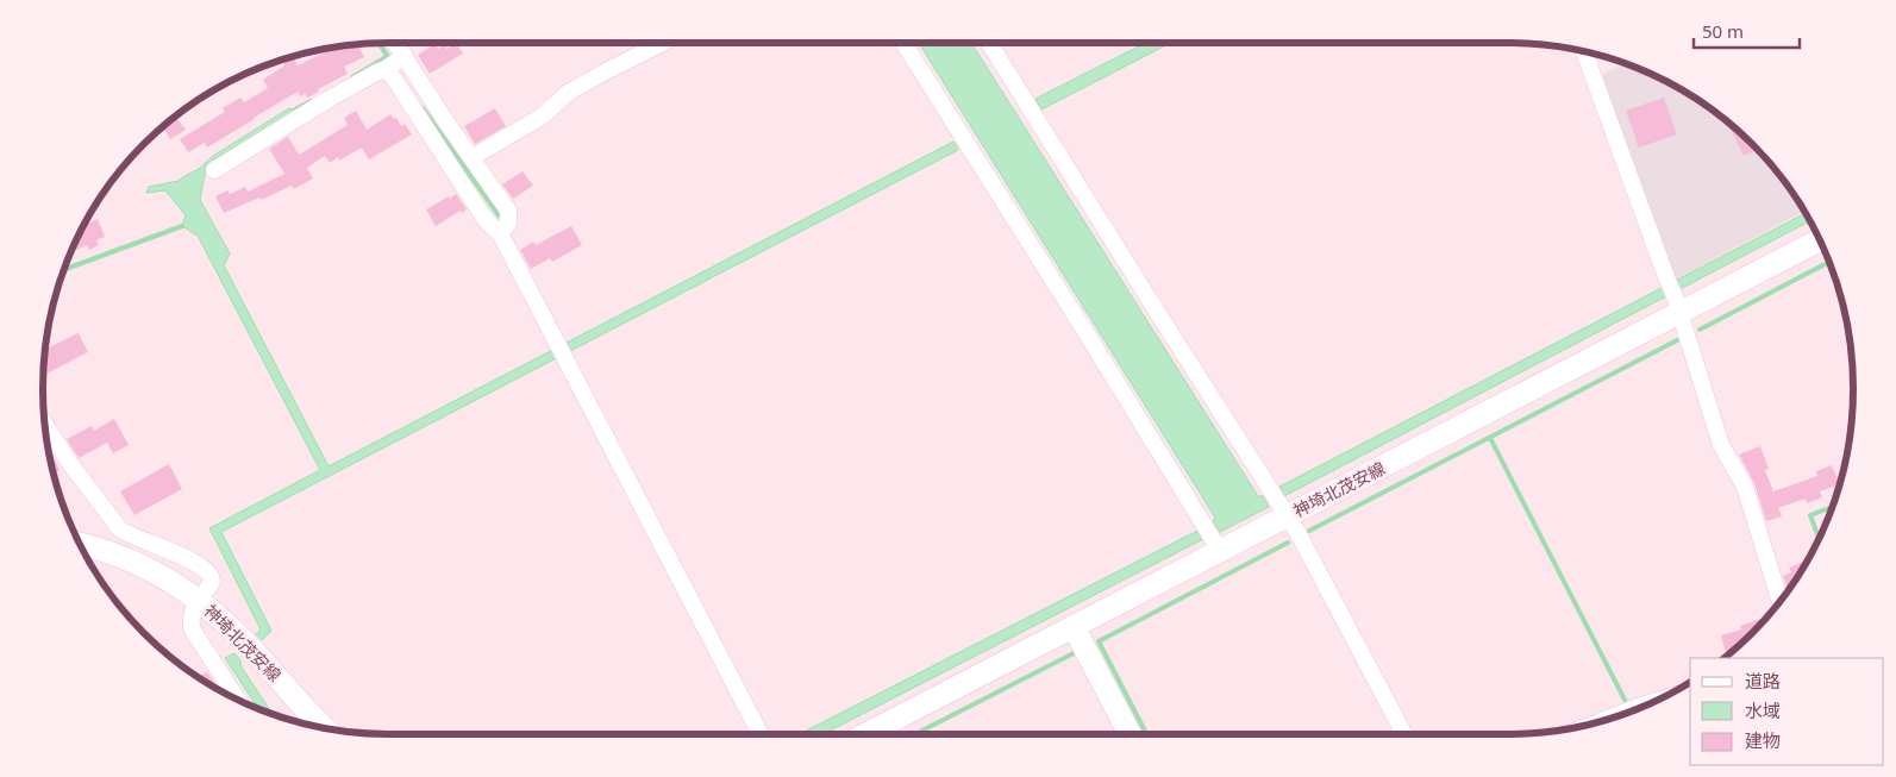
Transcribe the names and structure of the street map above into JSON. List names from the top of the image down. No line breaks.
{"streets":{"main road":["神埼北茂安線"]},"legend":["道路","水域","建物"],"scale_bar":"50 m"}
